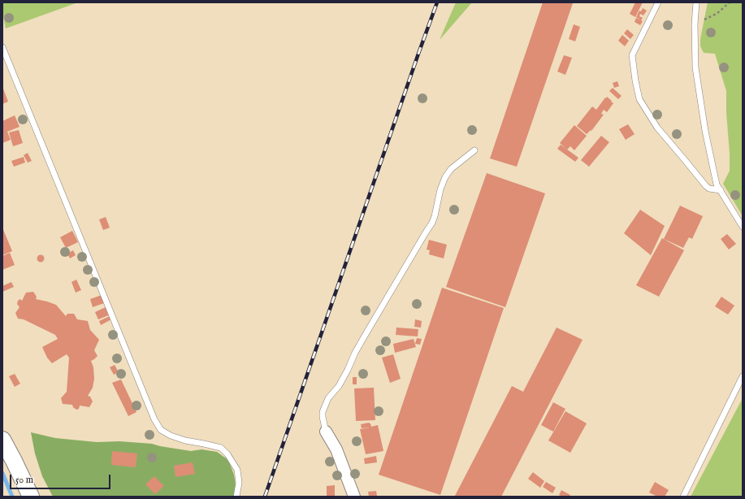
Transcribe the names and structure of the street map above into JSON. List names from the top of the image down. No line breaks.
{"scale_bar":"50 m"}
